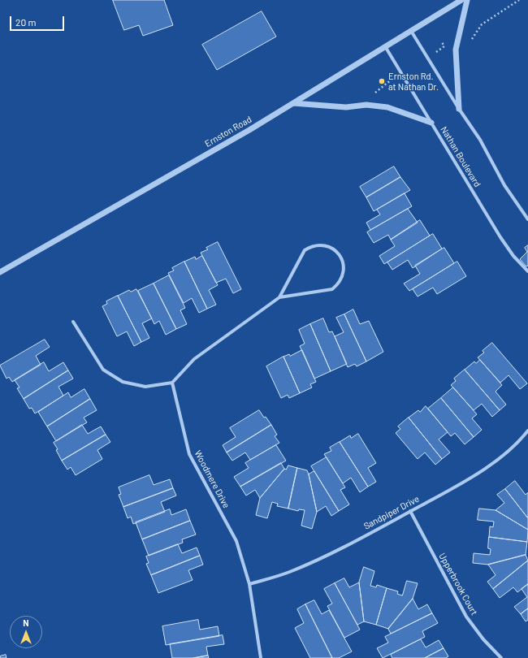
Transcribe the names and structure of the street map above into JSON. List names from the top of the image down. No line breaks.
{"streets":{"street":["Ernston Road","Nathan Boulevard","Woodmere Drive","Sandpiper Drive","Upperbrook Court"]},"crossings":[["Ernston Road","Nathan Boulevard"],["Woodmere Drive","Sandpiper Drive"],["Sandpiper Drive","Upperbrook Court"]],"places":["Ernston Rd. at Nathan Dr."],"scale_bar":"20 m","north":"top"}
